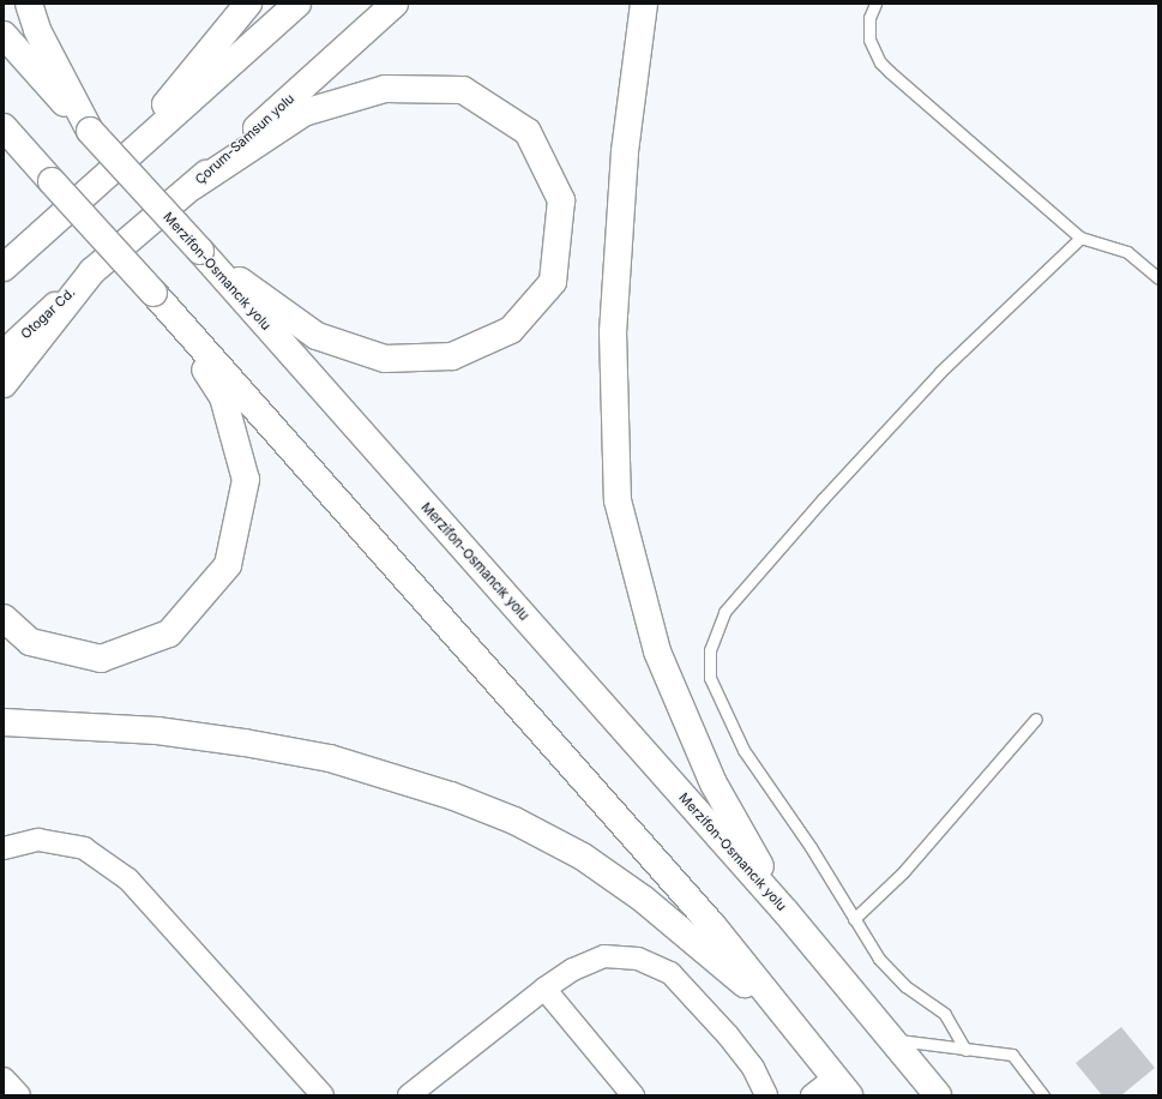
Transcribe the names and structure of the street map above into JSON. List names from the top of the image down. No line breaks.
{"streets":{"main road":["Çorum-Samsun yolu","Merzifon-Osmancık yolu","Otogar Cd."]},"crossings":[["Çorum-Samsun yolu","Otogar Cd."]]}
